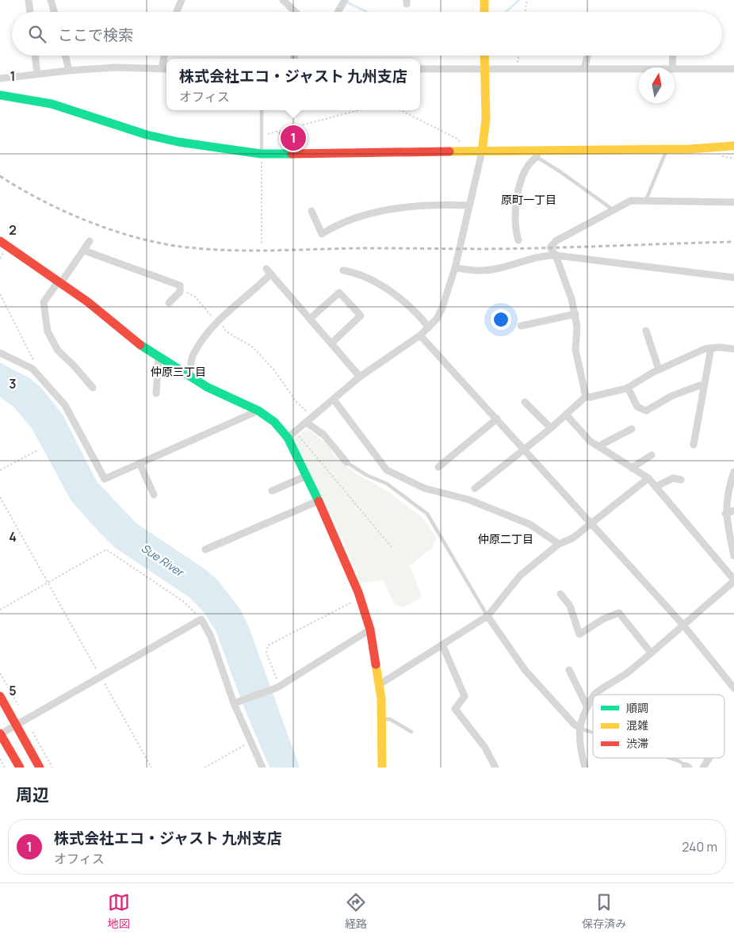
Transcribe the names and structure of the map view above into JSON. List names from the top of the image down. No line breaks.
{"districts":["原町一丁目","仲原三丁目","仲原二丁目"],"water":["Sue River"],"legend":["順調","混雑","渋滞"],"north":"top","page":{"search":"ここで検索","popup":["株式会社エコ・ジャスト 九州支店","オフィス"],"pins":"1","heading":"周辺","list":[{"mark":"1","name":"株式会社エコ・ジャスト 九州支店","note":"オフィス","value":"240 m"}],"nav":["地図","経路","保存済み"]},"grid":{"rows":["1","2","3","4","5"]}}
